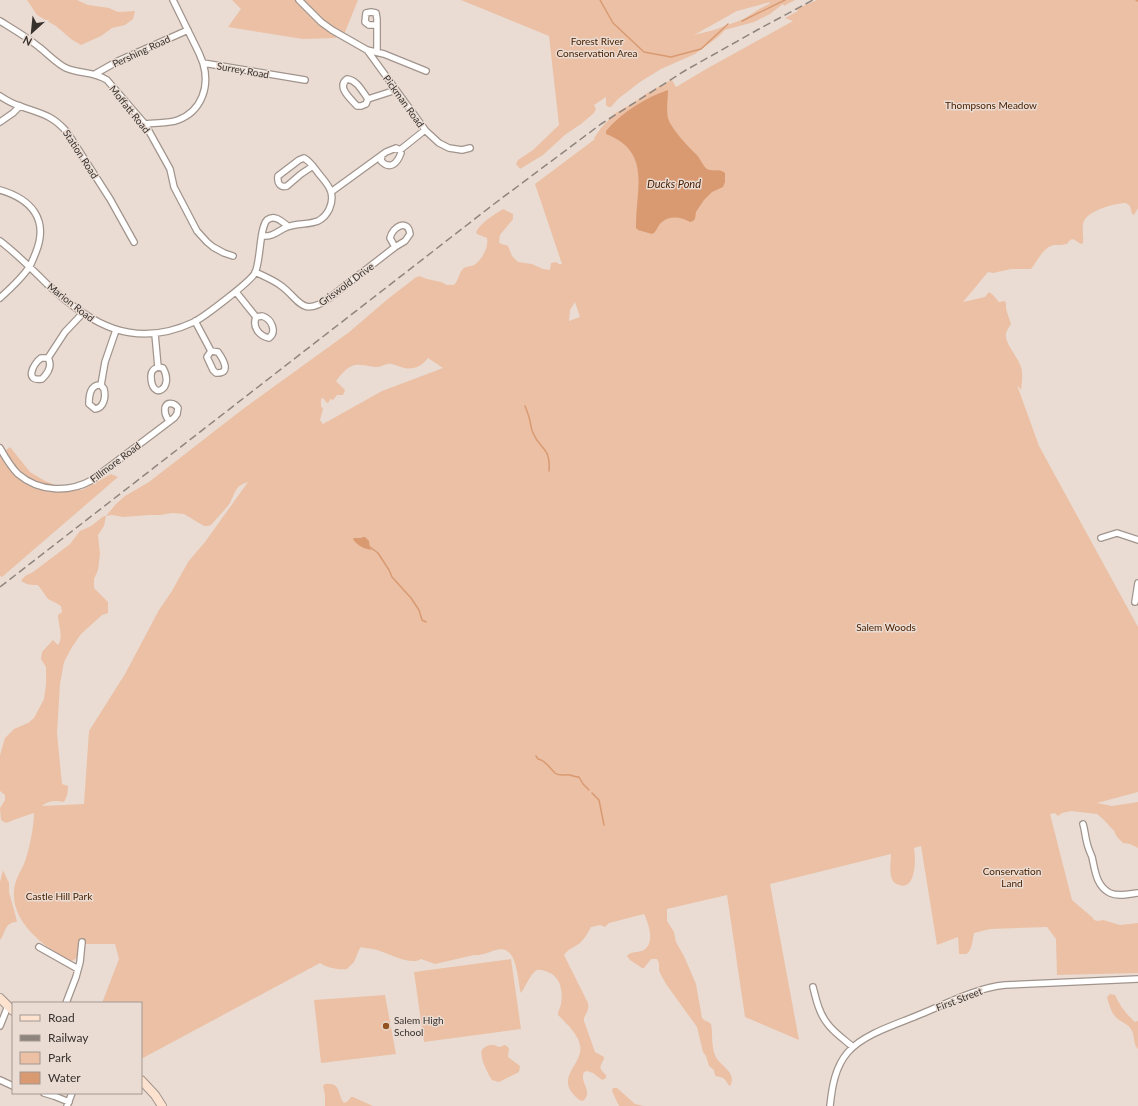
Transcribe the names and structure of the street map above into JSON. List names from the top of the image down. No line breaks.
{"streets":{"street":["Pershing Road","Surrey Road","Pickman Road","Moffatt Road","Station Road","Griswold Drive","Marion Road","Fillmore Road","First Street"]},"crossings":[["Pershing Road","Surrey Road"],["Pershing Road","Moffatt Road"],["Griswold Drive","Marion Road"]],"water":["Ducks Pond"],"parks":["Forest River Conservation Area","Thompsons Meadow","Salem Woods","Conservation Land","Castle Hill Park"],"places":["Salem High School"],"legend":["Road","Railway","Park","Water"],"north":"bottom left"}
